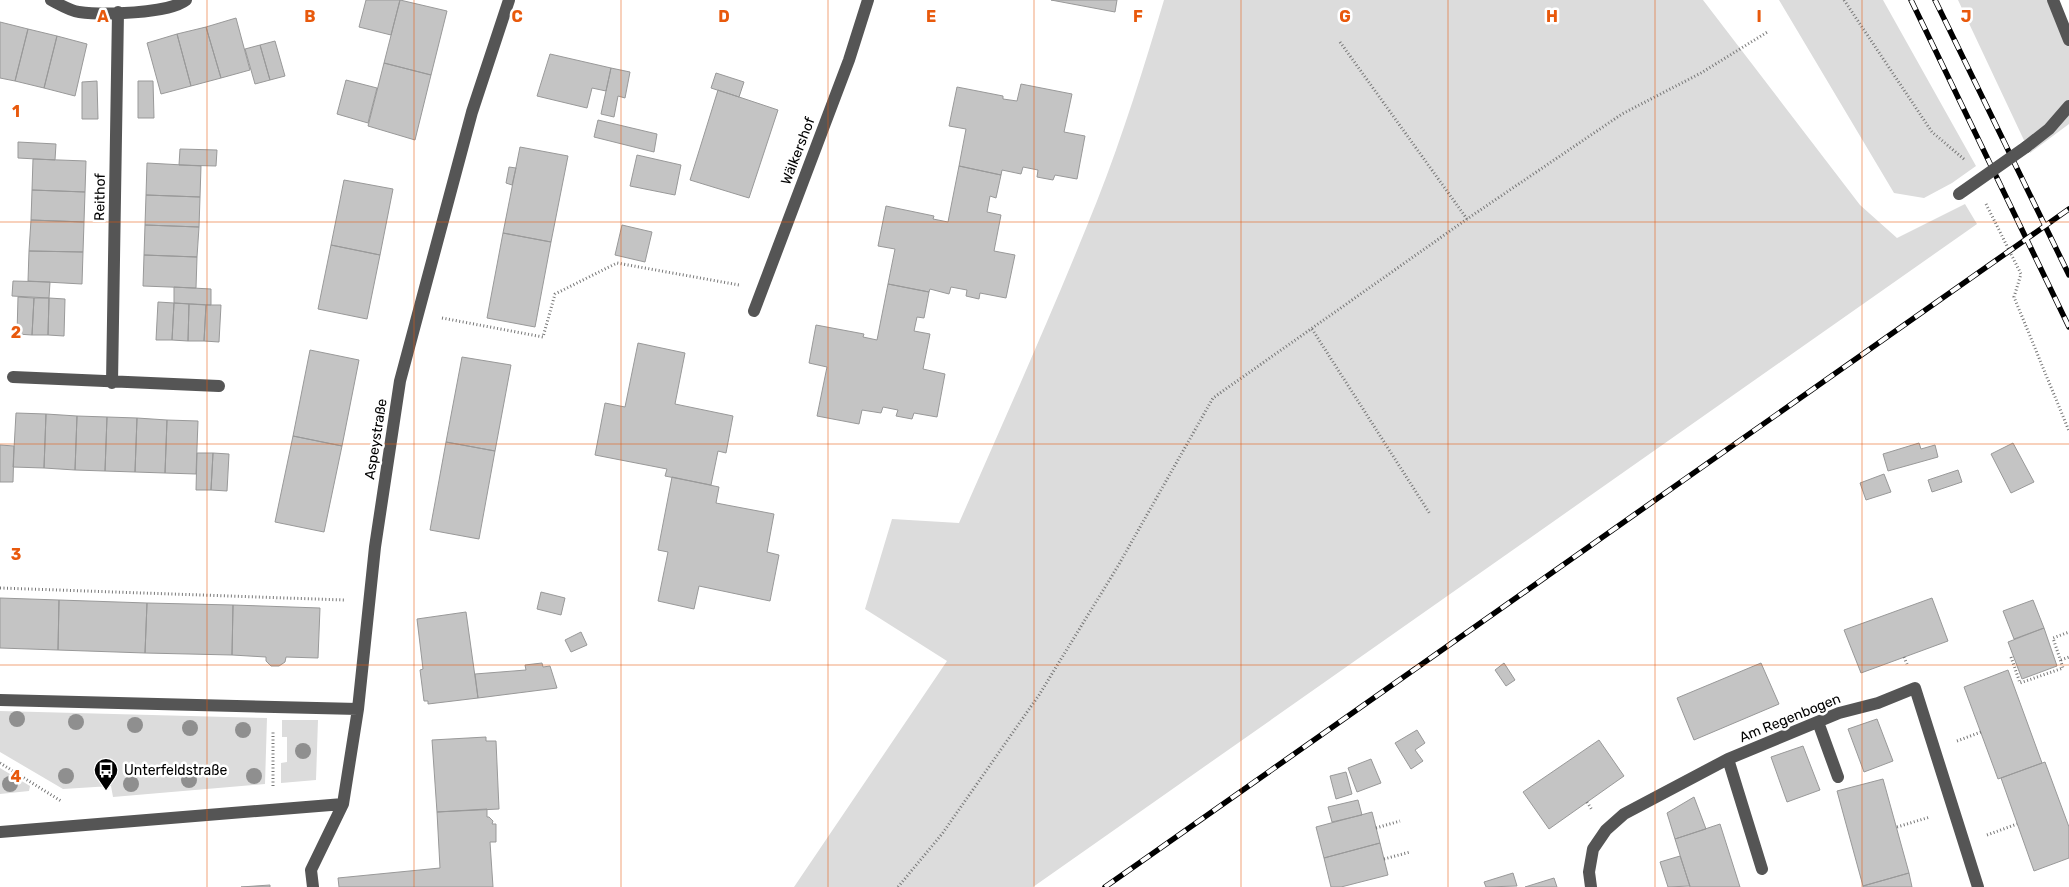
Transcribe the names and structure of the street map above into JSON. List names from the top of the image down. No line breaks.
{"streets":{"street":["Wälkershof","Reithof","Aspeystraße","Am Regenbogen"]},"places":{"bus stop":["Unterfeldstraße"]},"grid":{"columns":["A","B","C","D","E","F","G","H","I","J"],"rows":["1","2","3","4"]}}
